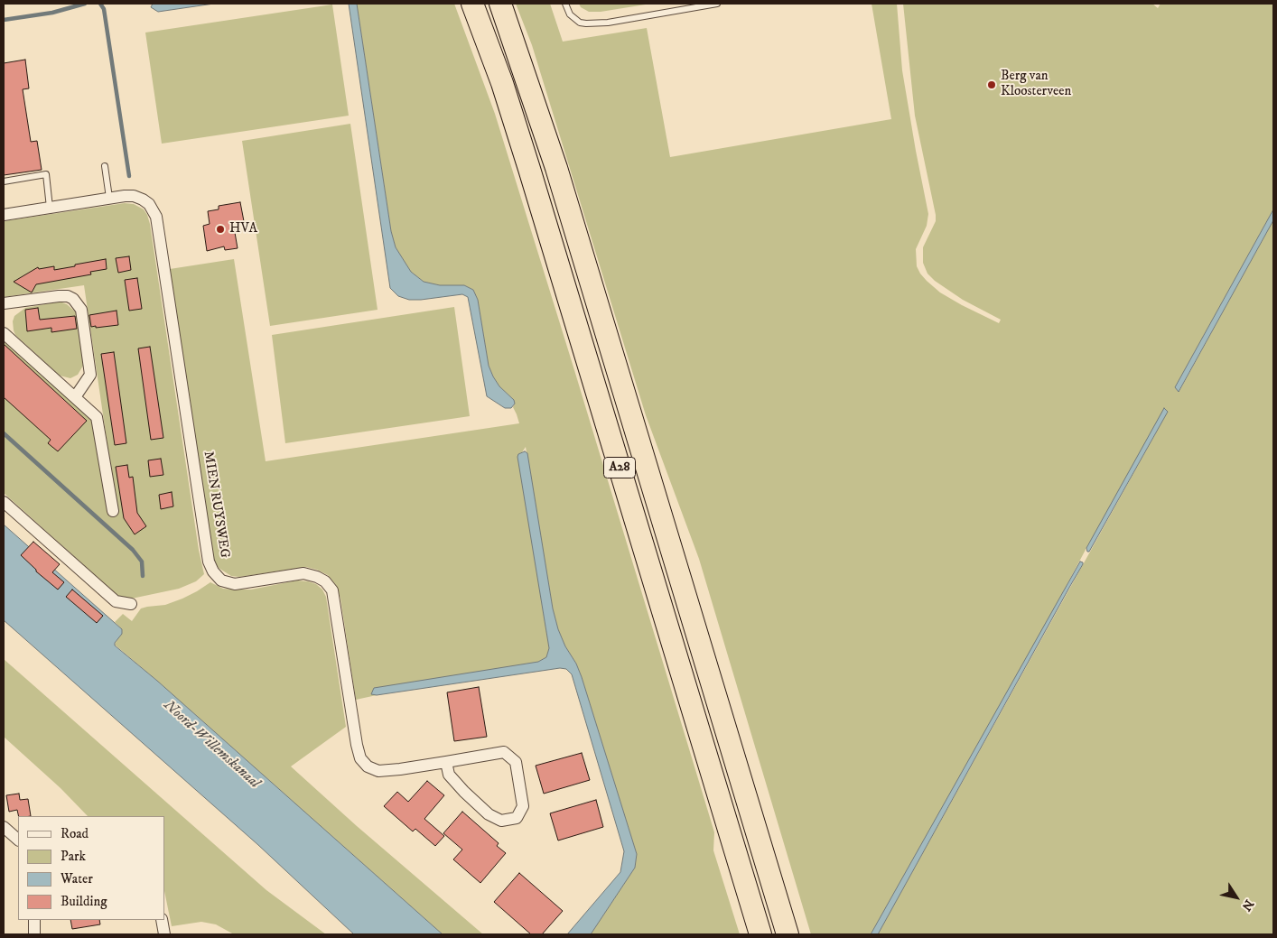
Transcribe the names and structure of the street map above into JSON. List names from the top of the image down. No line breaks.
{"streets":{"highway":["A28"],"street":["MIEN RUYSWEG"]},"water":["Noord-Willemskanaal"],"places":["Berg van Kloosterveen","HVA"],"legend":["Road","Park","Water","Building"],"north":"bottom right"}
